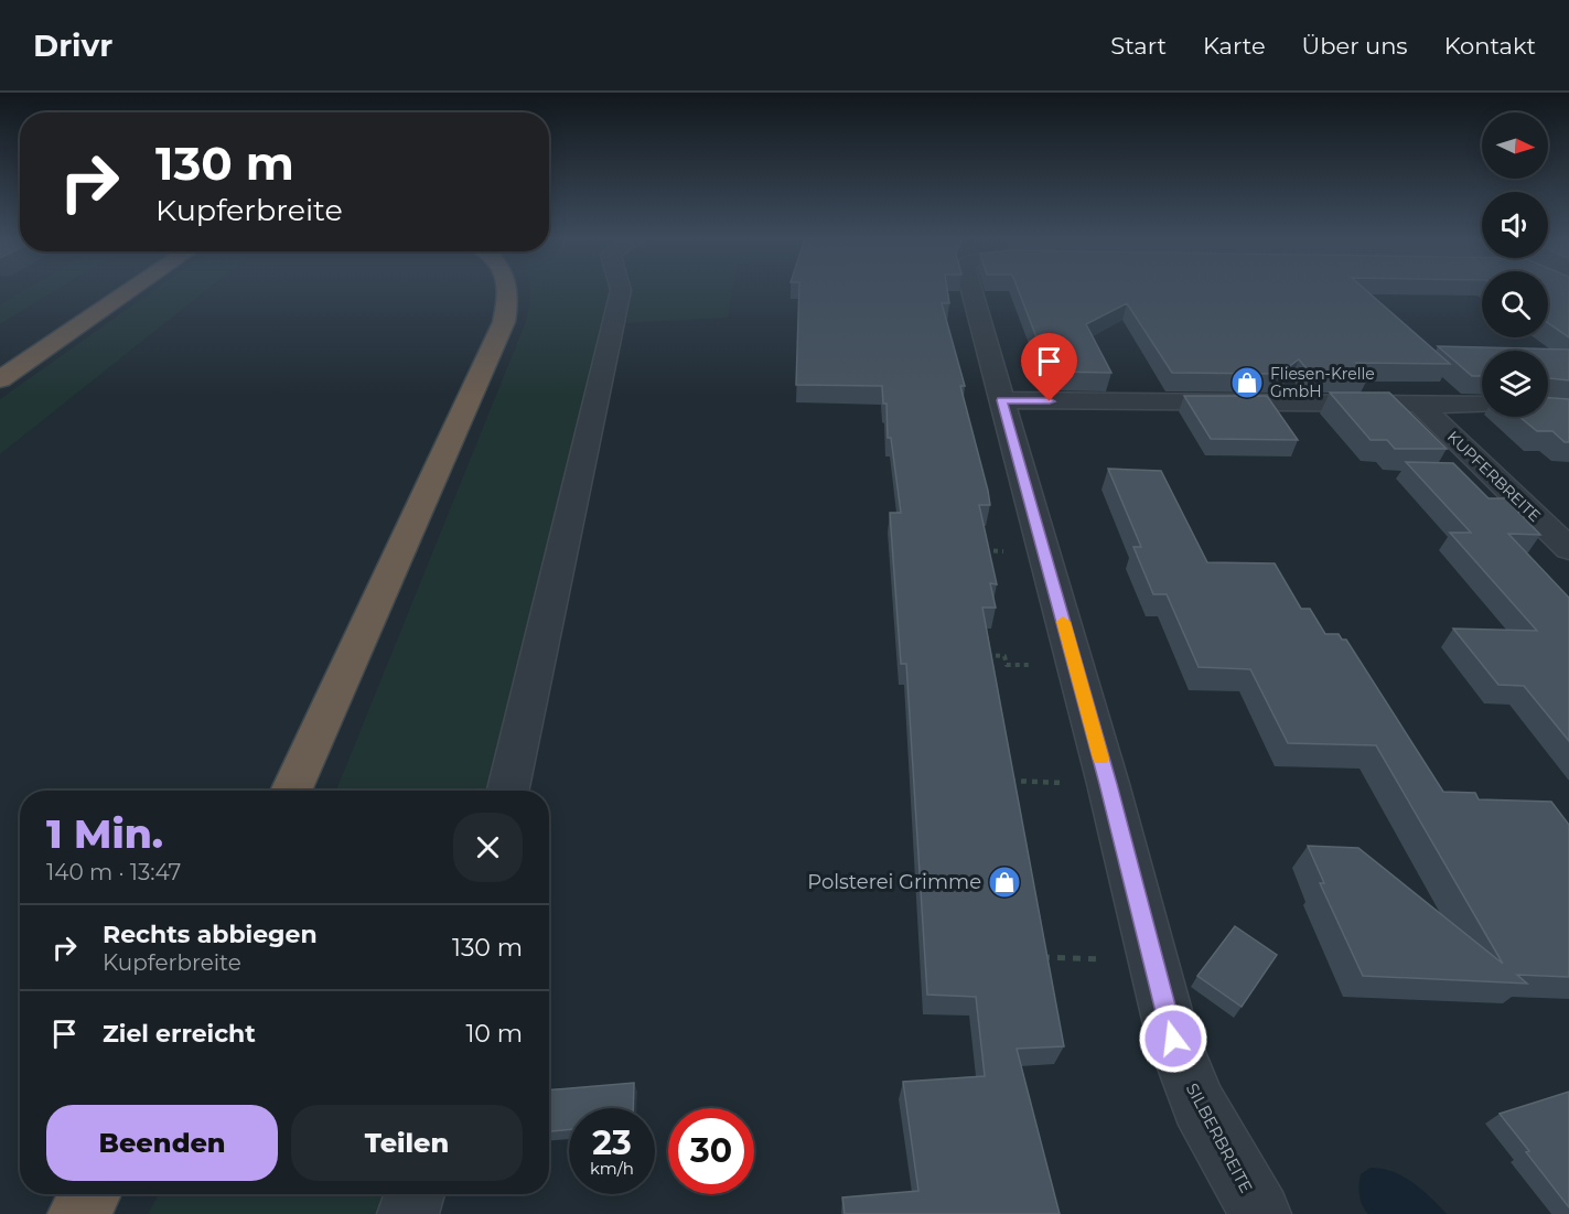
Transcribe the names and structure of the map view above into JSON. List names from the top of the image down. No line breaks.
{"streets":{"street":["KUPFERBREITE","SILBERBREITE"]},"crossings":[["KUPFERBREITE","SILBERBREITE"]],"places":{"shop":["Fliesen-Krelle GmbH","Polsterei Grimme"]},"north":"right","page":{"header":"Drivr","nav":["Start","Karte","Über uns","Kontakt"],"turn":["130 m","Kupferbreite"],"heading":["1 Min.","140 m · 13:47"],"list":[{"name":"Rechts abbiegen","note":"Kupferbreite","value":"130 m"},{"name":"Ziel erreicht","value":"10 m"}],"buttons":["Beenden","Teilen"],"speed":"23 km/h","limit":"30"}}
